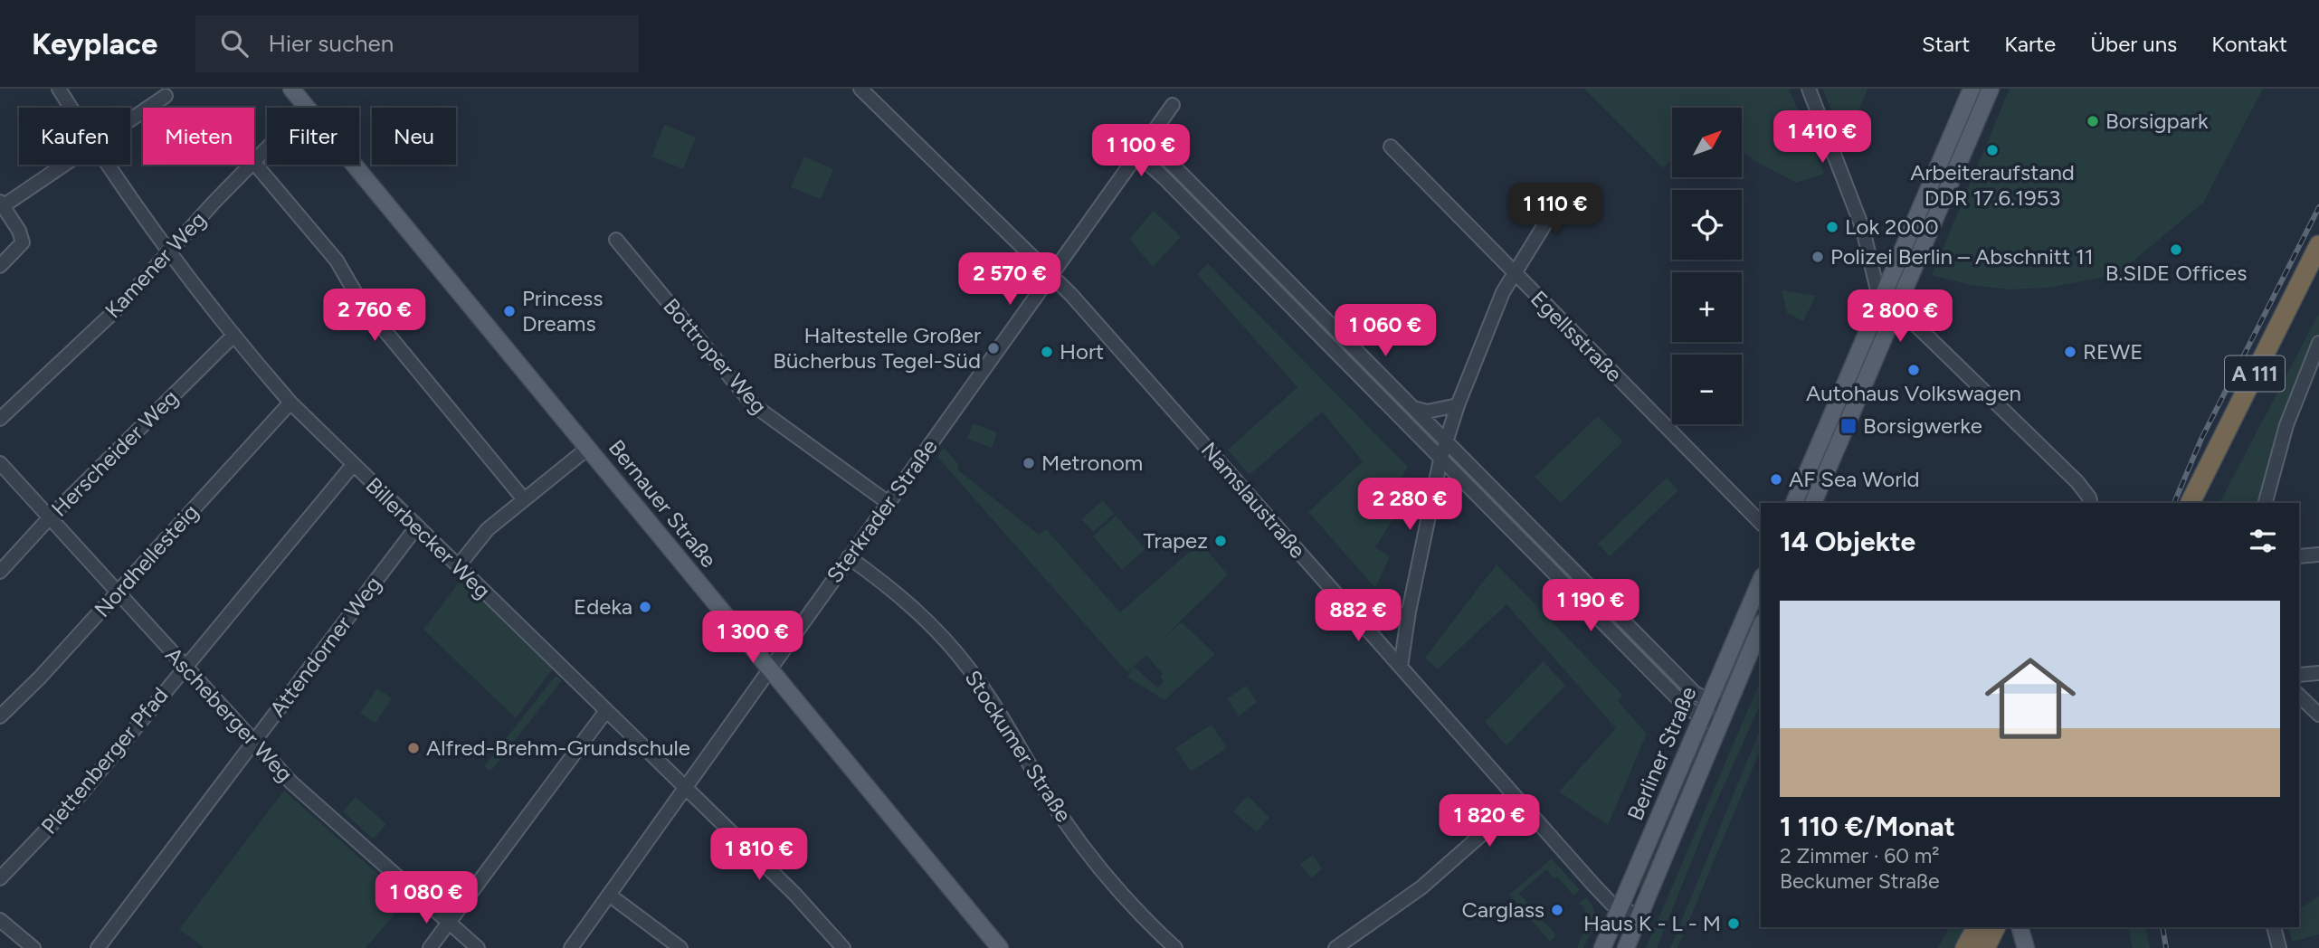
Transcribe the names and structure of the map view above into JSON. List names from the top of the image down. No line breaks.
{"streets":{"highway":["A 111"],"main road":["Bernauer Straße","Berliner Straße"],"street":["Kamener Weg","Egellsstraße","Bottroper Weg","Herscheider Weg","Namslaustraße","Sterkrader Straße","Billerbecker Weg","Nordhellesteig","Attendorner Weg","Ascheberger Weg","Stockumer Straße","Plettenberger Pfad"]},"crossings":[["Kamener Weg","Billerbecker Weg"],["Bottroper Weg","Sterkrader Straße"],["Herscheider Weg","Billerbecker Weg"],["Herscheider Weg","Ascheberger Weg"],["Namslaustraße","Sterkrader Straße"],["Namslaustraße","Berliner Straße"],["Bernauer Straße","Sterkrader Straße"],["Sterkrader Straße","Billerbecker Weg"],["Sterkrader Straße","Stockumer Straße"],["Billerbecker Weg","Nordhellesteig"],["Billerbecker Weg","Attendorner Weg"],["Billerbecker Weg","Plettenberger Pfad"],["Nordhellesteig","Ascheberger Weg"],["Attendorner Weg","Ascheberger Weg"],["Ascheberger Weg","Plettenberger Pfad"]],"places":{"other":["Borsigpark","Arbeiteraufstand DDR 17.6.1953","Lok 2000","B.SIDE Offices","Polizei Berlin – Abschnitt 11","Princess Dreams","Haltestelle Großer Bücherbus Tegel-Süd","Hort","REWE","Autohaus Volkswagen","Metronom","AF Sea World","Trapez","Edeka","Alfred-Brehm-Grundschule","Carglass","Haus K - L - M"],"transit":["Borsigwerke"]},"north":"top right","page":{"header":"Keyplace","search":"Hier suchen","nav":["Start","Karte","Über uns","Kontakt"],"map_buttons":["+","−"],"chip":["Kaufen","Mieten","Filter","Neu"],"price":["1 410 €","1 100 €","1 110 €","2 570 €","2 760 €","2 800 €","1 060 €","2 280 €","1 190 €","882 €","1 300 €","1 820 €","1 810 €","1 080 €"],"heading":"14 Objekte","list":[{"name":"1 110 €/Monat","note":"2 Zimmer · 60 m² · Beckumer Straße"}]}}
